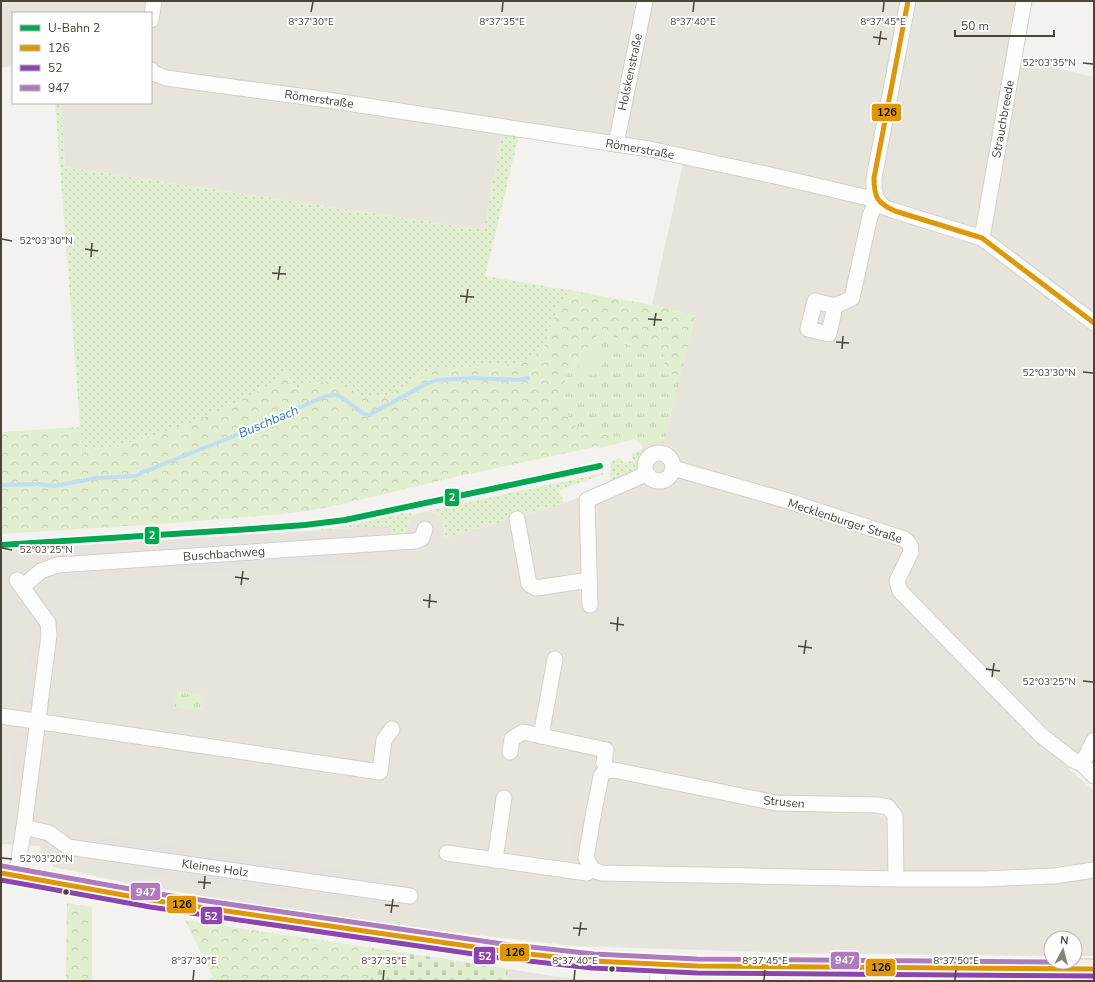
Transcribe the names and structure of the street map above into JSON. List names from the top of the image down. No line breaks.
{"streets":{"street":["Holskenstraße","Römerstraße","Strauchbreede","Mecklenburger Straße","Buschbachweg","Strusen","Kleines Holz"]},"crossings":[["Holskenstraße","Römerstraße"],["Römerstraße","Strauchbreede"]],"water":["Buschbach"],"lines":["transit line 126","metro line 2","transit line 947","transit line 52"],"legend":["U-Bahn 2","126","52","947"],"scale_bar":"50 m","north":"top","coordinates":["8°37'30\"E","8°37'35\"E","8°37'40\"E","8°37'45\"E","52°03'35\"N","52°03'30\"N","52°03'25\"N","52°03'20\"N","8°37'50\"E"]}
